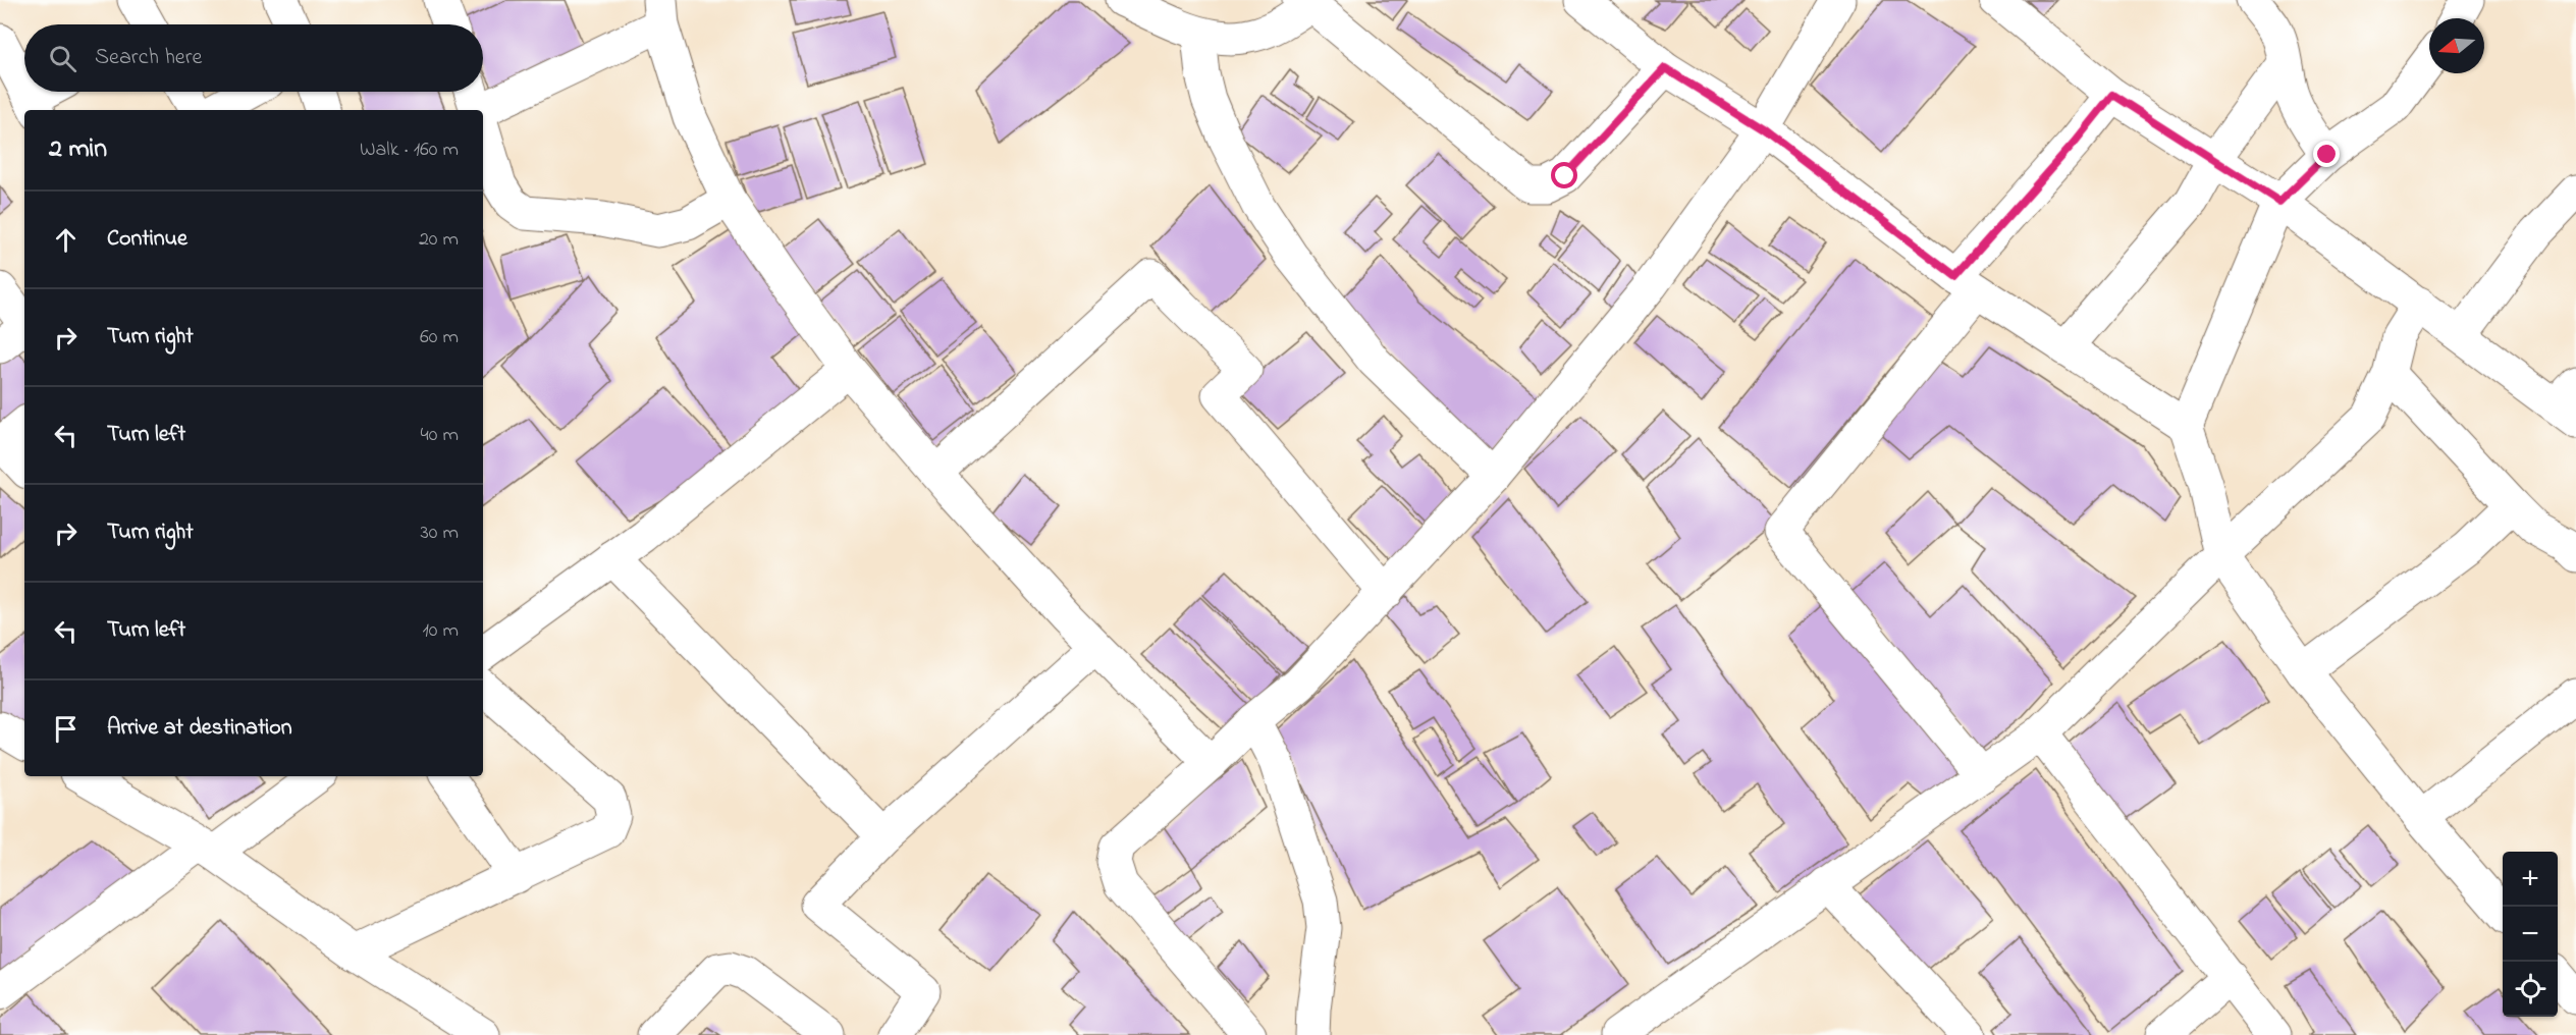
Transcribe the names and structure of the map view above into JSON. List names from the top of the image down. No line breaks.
{"north":"left","page":{"search":"Search here","heading":["2 min","Walk · 160 m"],"list":[["Continue","20 m"],["Turn right","60 m"],["Turn left","40 m"],["Turn right","30 m"],["Turn left","10 m"],"Arrive at destination"],"map_buttons":["+","−"]}}
